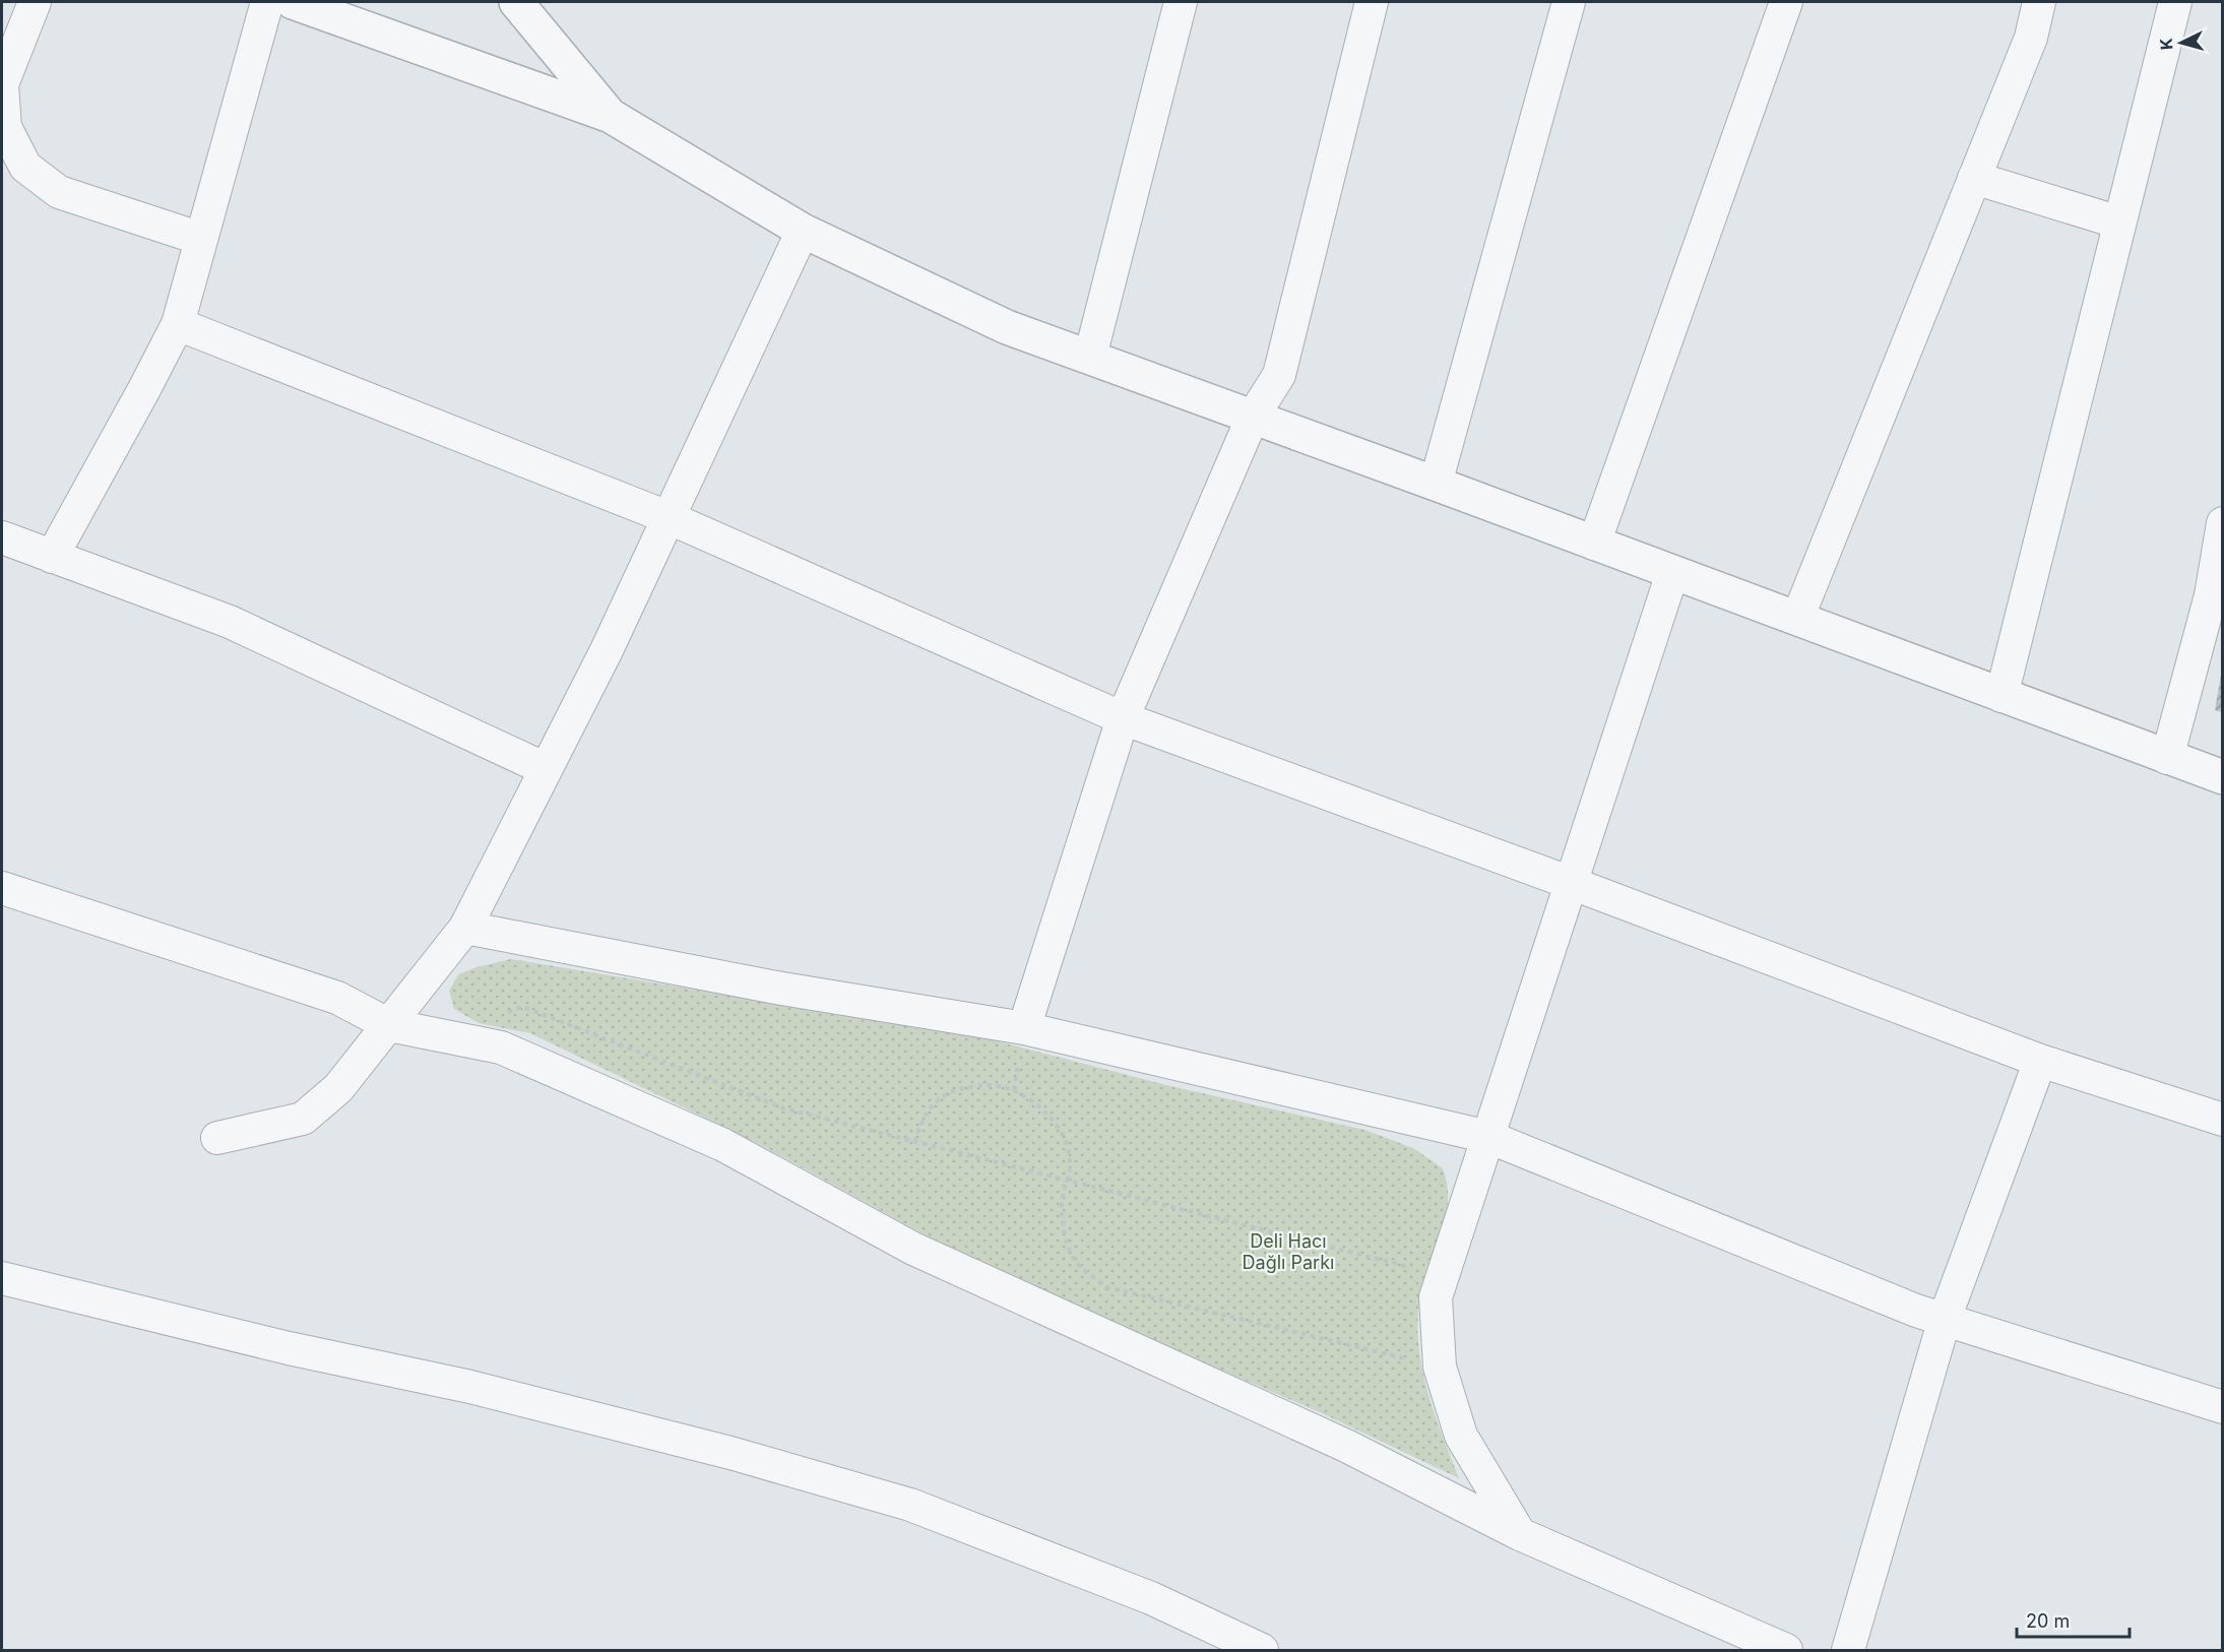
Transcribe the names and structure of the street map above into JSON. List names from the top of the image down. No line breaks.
{"parks":["Deli Hacı Dağlı Parkı"],"scale_bar":"20 m","north":"left"}
